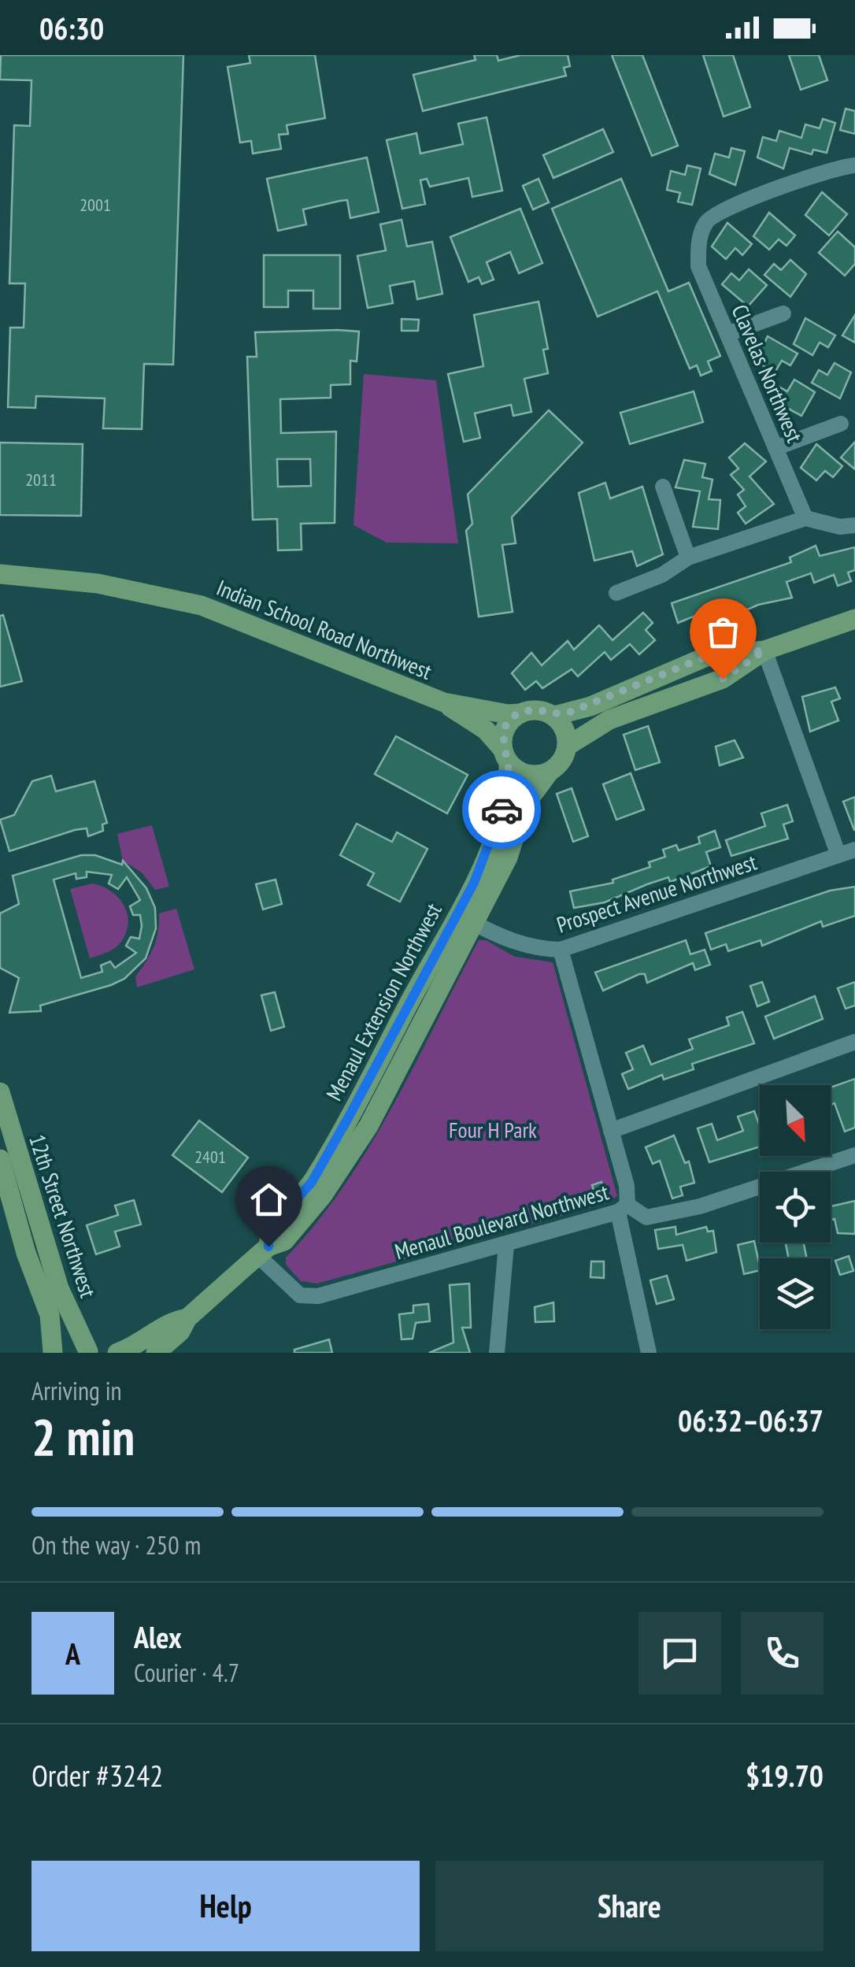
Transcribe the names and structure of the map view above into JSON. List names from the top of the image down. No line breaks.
{"streets":{"main road":["Indian School Road Northwest","Menaul Extension Northwest","12th Street Northwest"],"street":["Clavelas Northwest","Prospect Avenue Northwest","Menaul Boulevard Northwest"]},"crossings":[["Indian School Road Northwest","Menaul Extension Northwest"],["Prospect Avenue Northwest","Menaul Extension Northwest"],["Menaul Extension Northwest","Menaul Boulevard Northwest"]],"parks":["Four H Park"],"house_numbers":["2001","2011","2401"],"north":"bottom right","page":{"status":"06:30","heading":["2 min","Arriving in","06:32–06:37"],"panel":["Alex","Courier · 4.7","Order #3242","$19.70"],"bar":"On the way · 250 m","round":"A","buttons":["Help","Share"]}}
